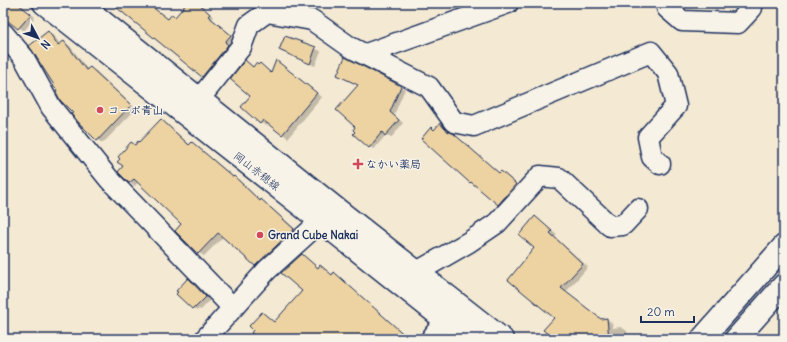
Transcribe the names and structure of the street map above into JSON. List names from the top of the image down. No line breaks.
{"streets":{"main road":["岡山赤穂線"]},"places":{"other":["コーポ青山","Grand Cube Nakai"],"health":["なかい薬局"]},"scale_bar":"20 m","north":"bottom right"}
